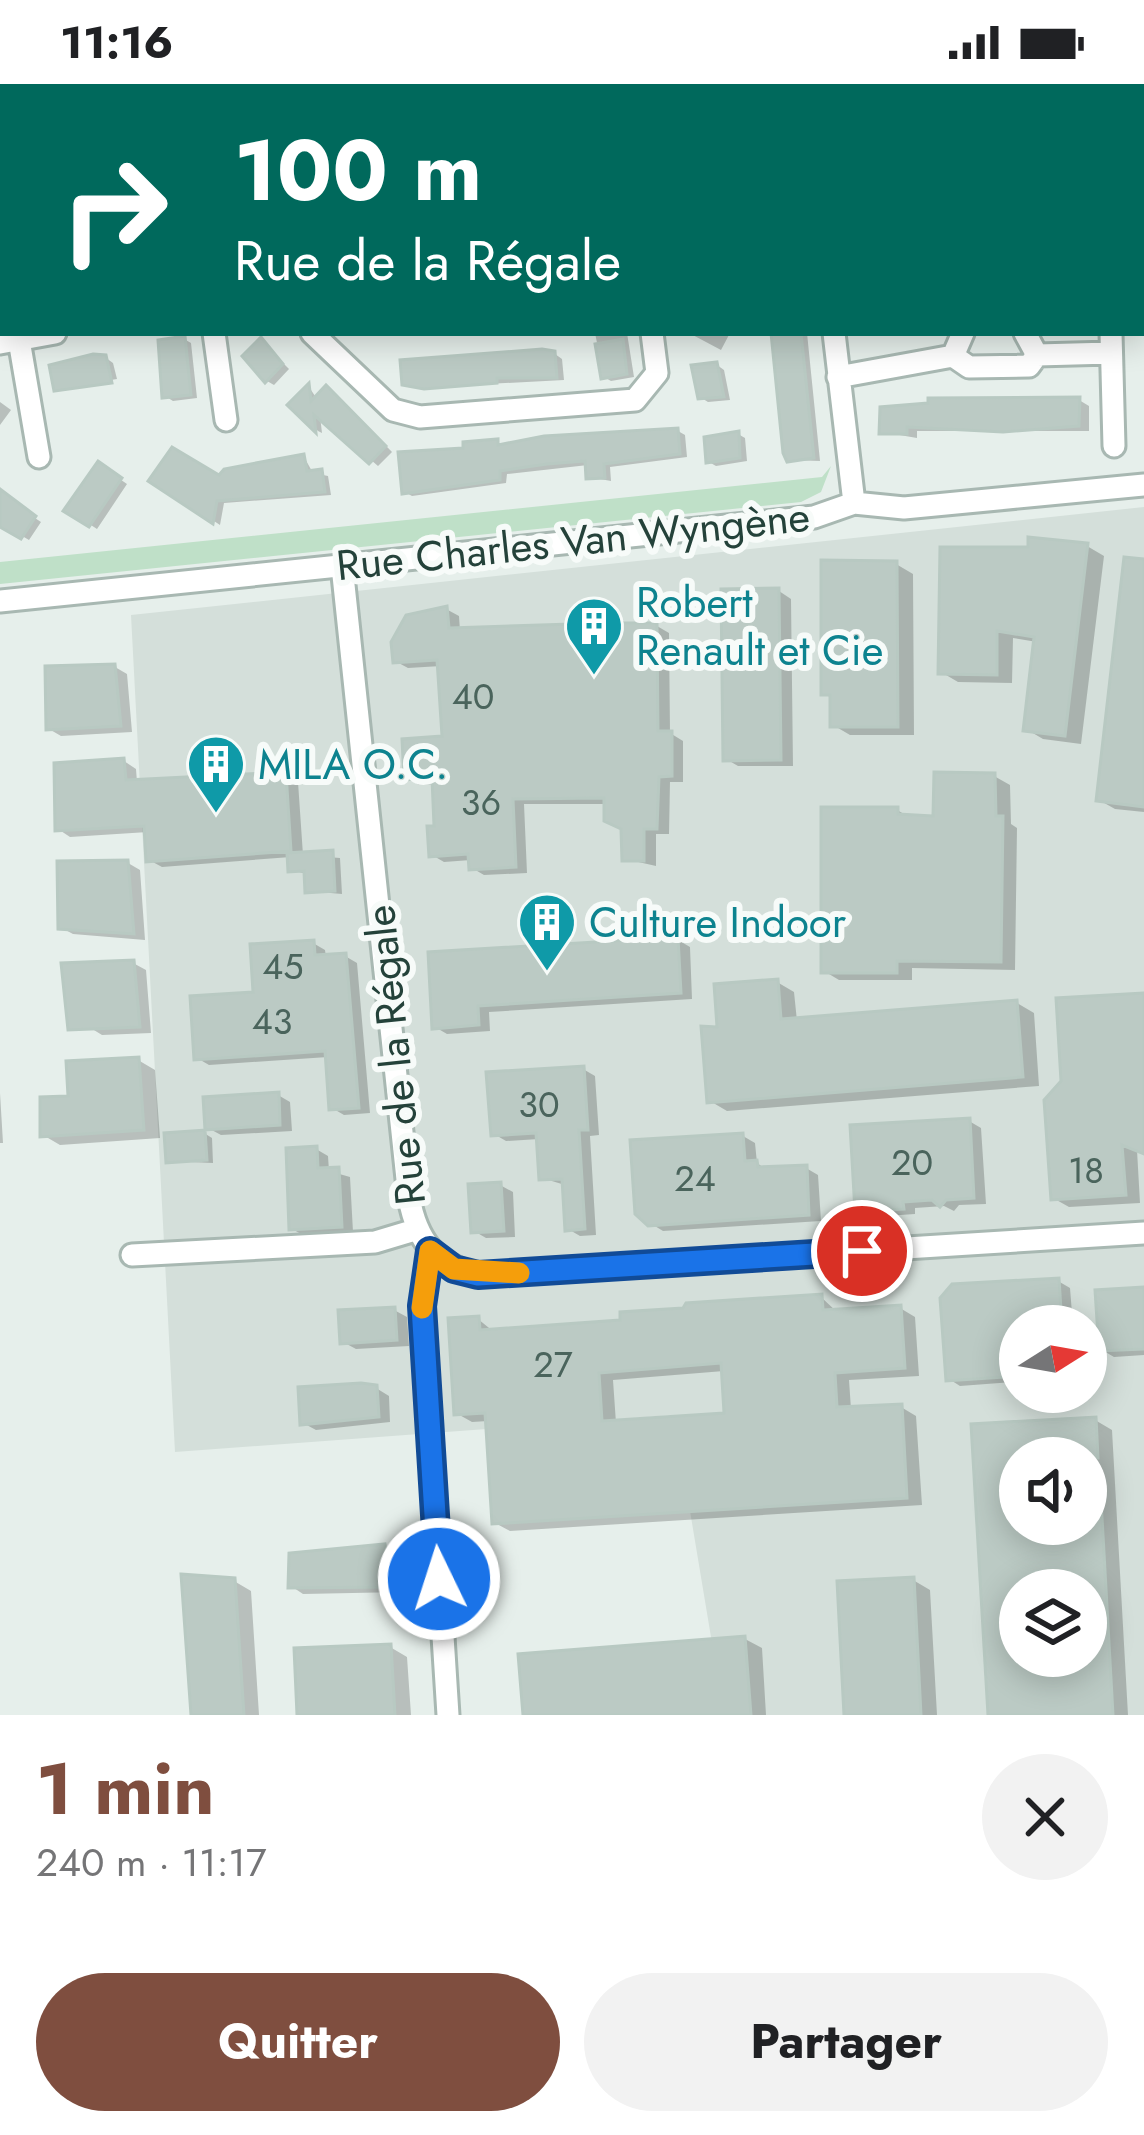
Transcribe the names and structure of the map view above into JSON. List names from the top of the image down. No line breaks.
{"streets":{"street":["Rue Charles Van Wyngène","Rue de la Régale"]},"crossings":[["Rue Charles Van Wyngène","Rue de la Régale"]],"places":{"building":["Robert Renault et Cie","MILA O.C.","Culture Indoor"]},"house_numbers":["40","36","45","43","30","20","18","24","27"],"north":"right","page":{"status":"11:16","turn":["100 m","Rue de la Régale"],"heading":["1 min","240 m · 11:17"],"buttons":["Quitter","Partager"]}}
